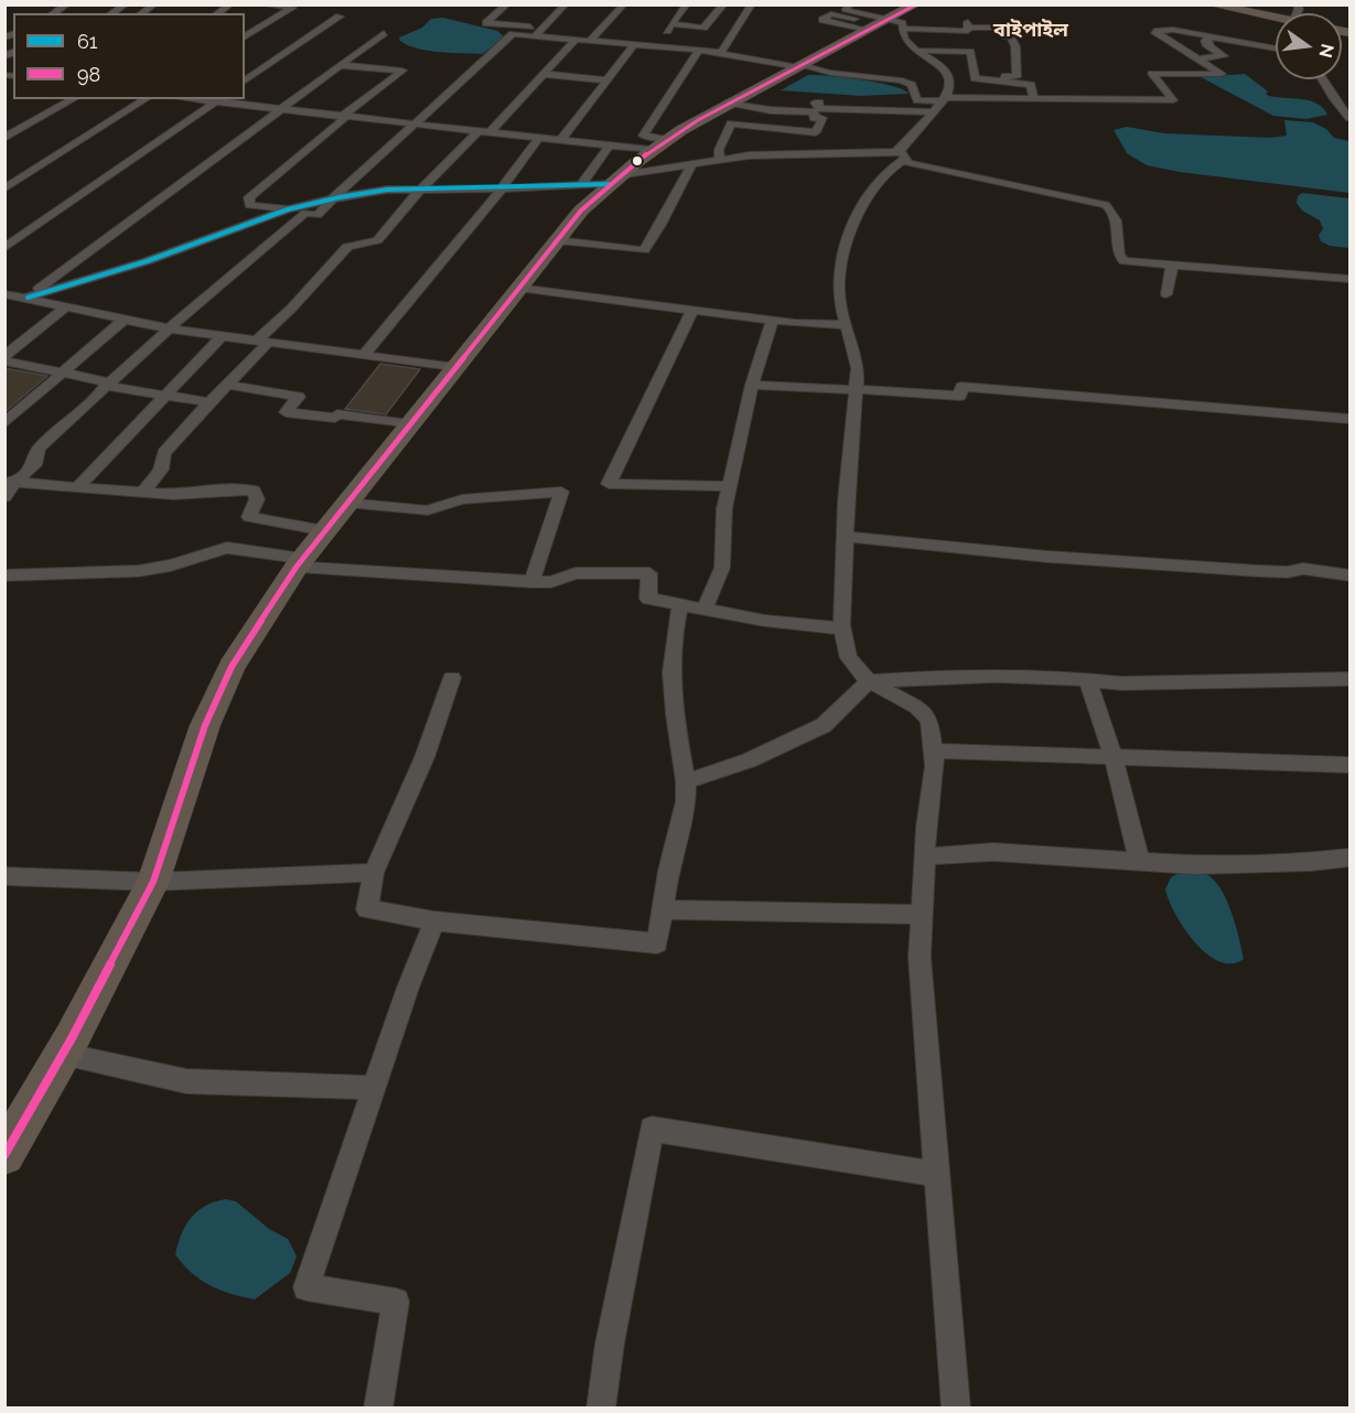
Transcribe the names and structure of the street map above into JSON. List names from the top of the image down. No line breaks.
{"districts":["বাইপাইল"],"lines":["transit line 98","transit line 61"],"legend":["61","98"],"north":"right"}
